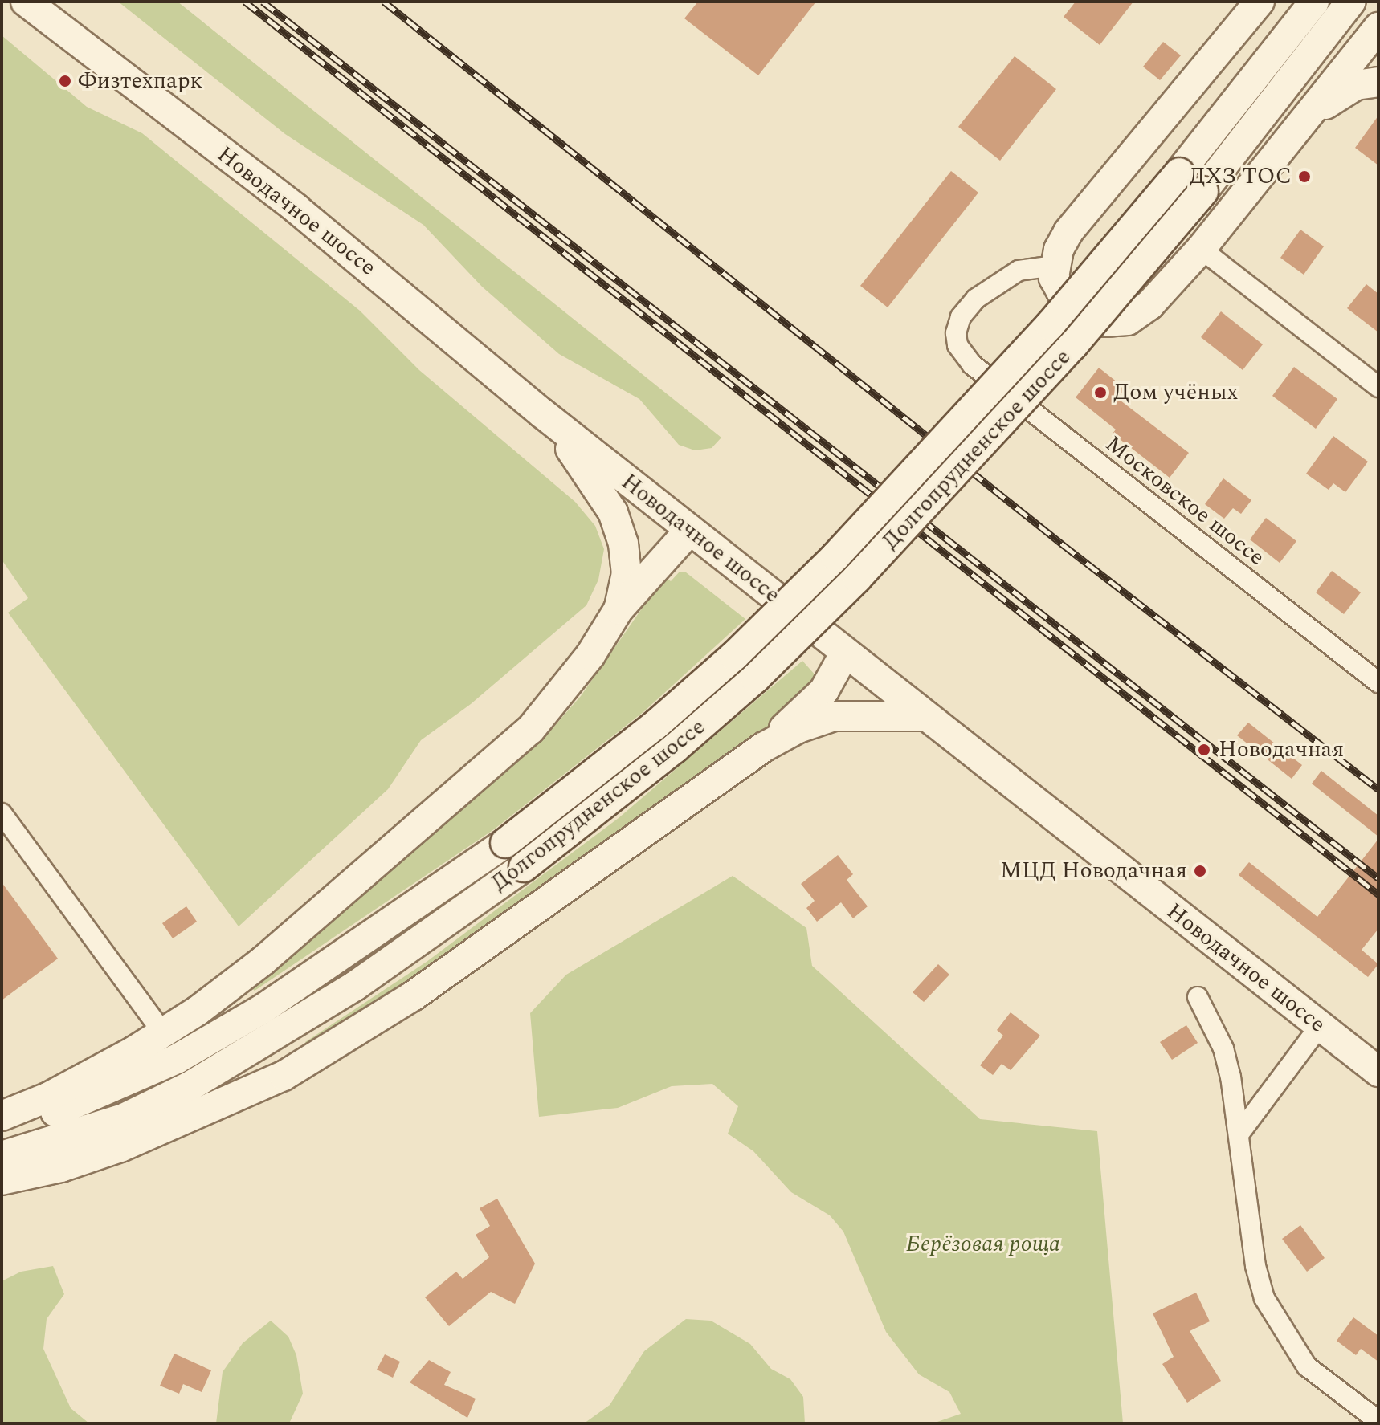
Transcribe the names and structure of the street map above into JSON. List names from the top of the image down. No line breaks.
{"streets":{"main road":["Новодачное шоссе","Долгопрудненское шоссе"],"street":["Московское шоссе"]},"parks":["Берёзовая роща"],"places":["Физтехпарк","ДХЗ ТОС","Дом учёных","Новодачная","МЦД Новодачная"]}
